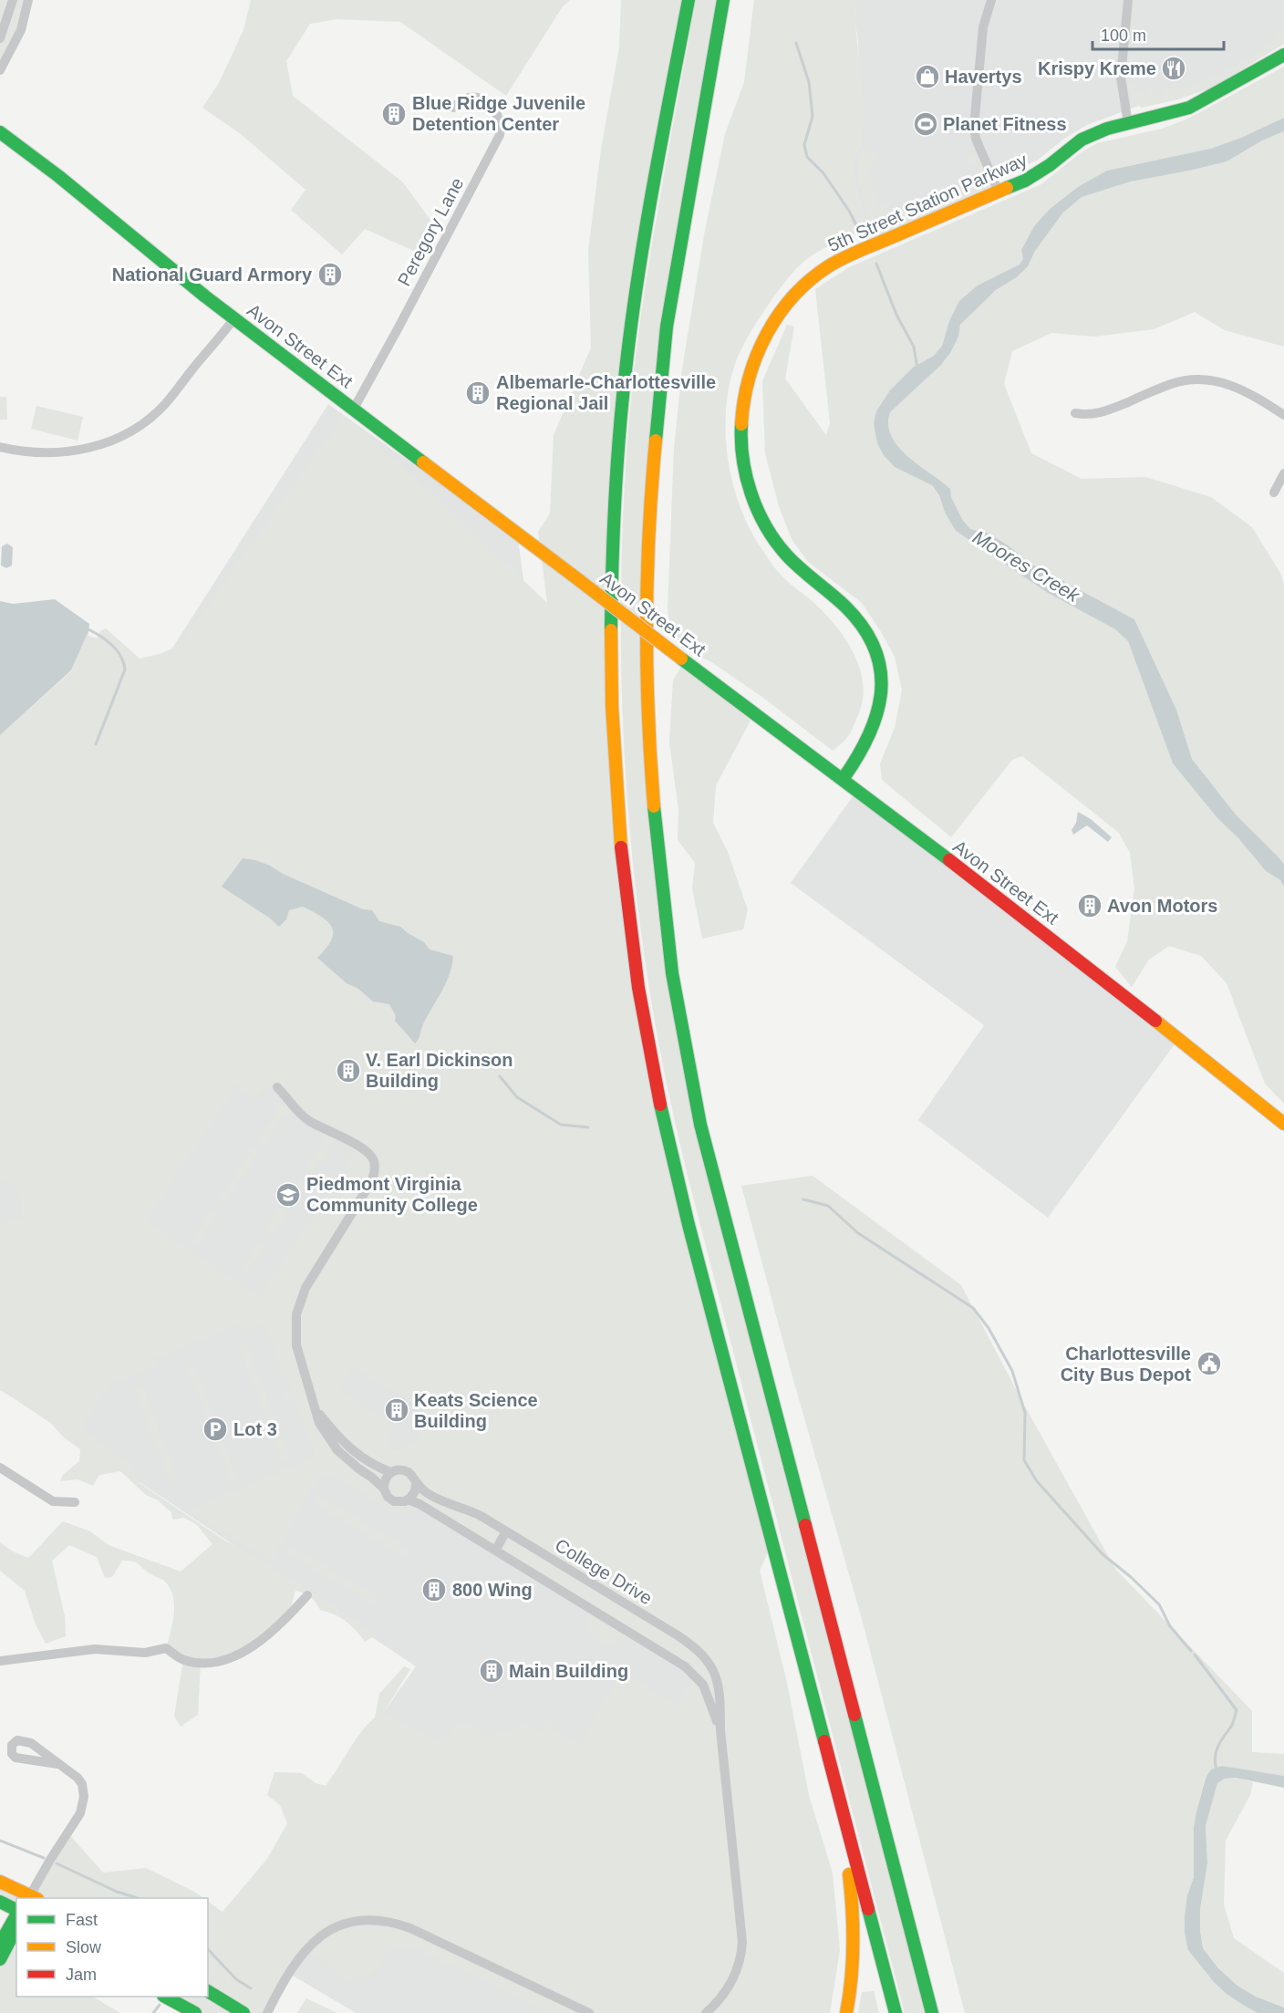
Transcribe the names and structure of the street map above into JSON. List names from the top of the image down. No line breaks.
{"streets":{"main road":["5th Street Station Parkway","Avon Street Ext"],"street":["Peregory Lane","College Drive"]},"crossings":[["5th Street Station Parkway","Avon Street Ext"],["Peregory Lane","Avon Street Ext"]],"water":["Moores Creek"],"places":{"restaurant":["Krispy Kreme"],"shop":["Havertys"],"building":["Blue Ridge Juvenile Detention Center","National Guard Armory","Albemarle-Charlottesville Regional Jail","Avon Motors","V. Earl Dickinson Building","Keats Science Building","800 Wing","Main Building"],"sports":["Planet Fitness"],"school or university":["Piedmont Virginia Community College"],"public building":["Charlottesville City Bus Depot"],"parking":["Lot 3"]},"legend":["Fast","Slow","Jam"],"scale_bar":"100 m"}
